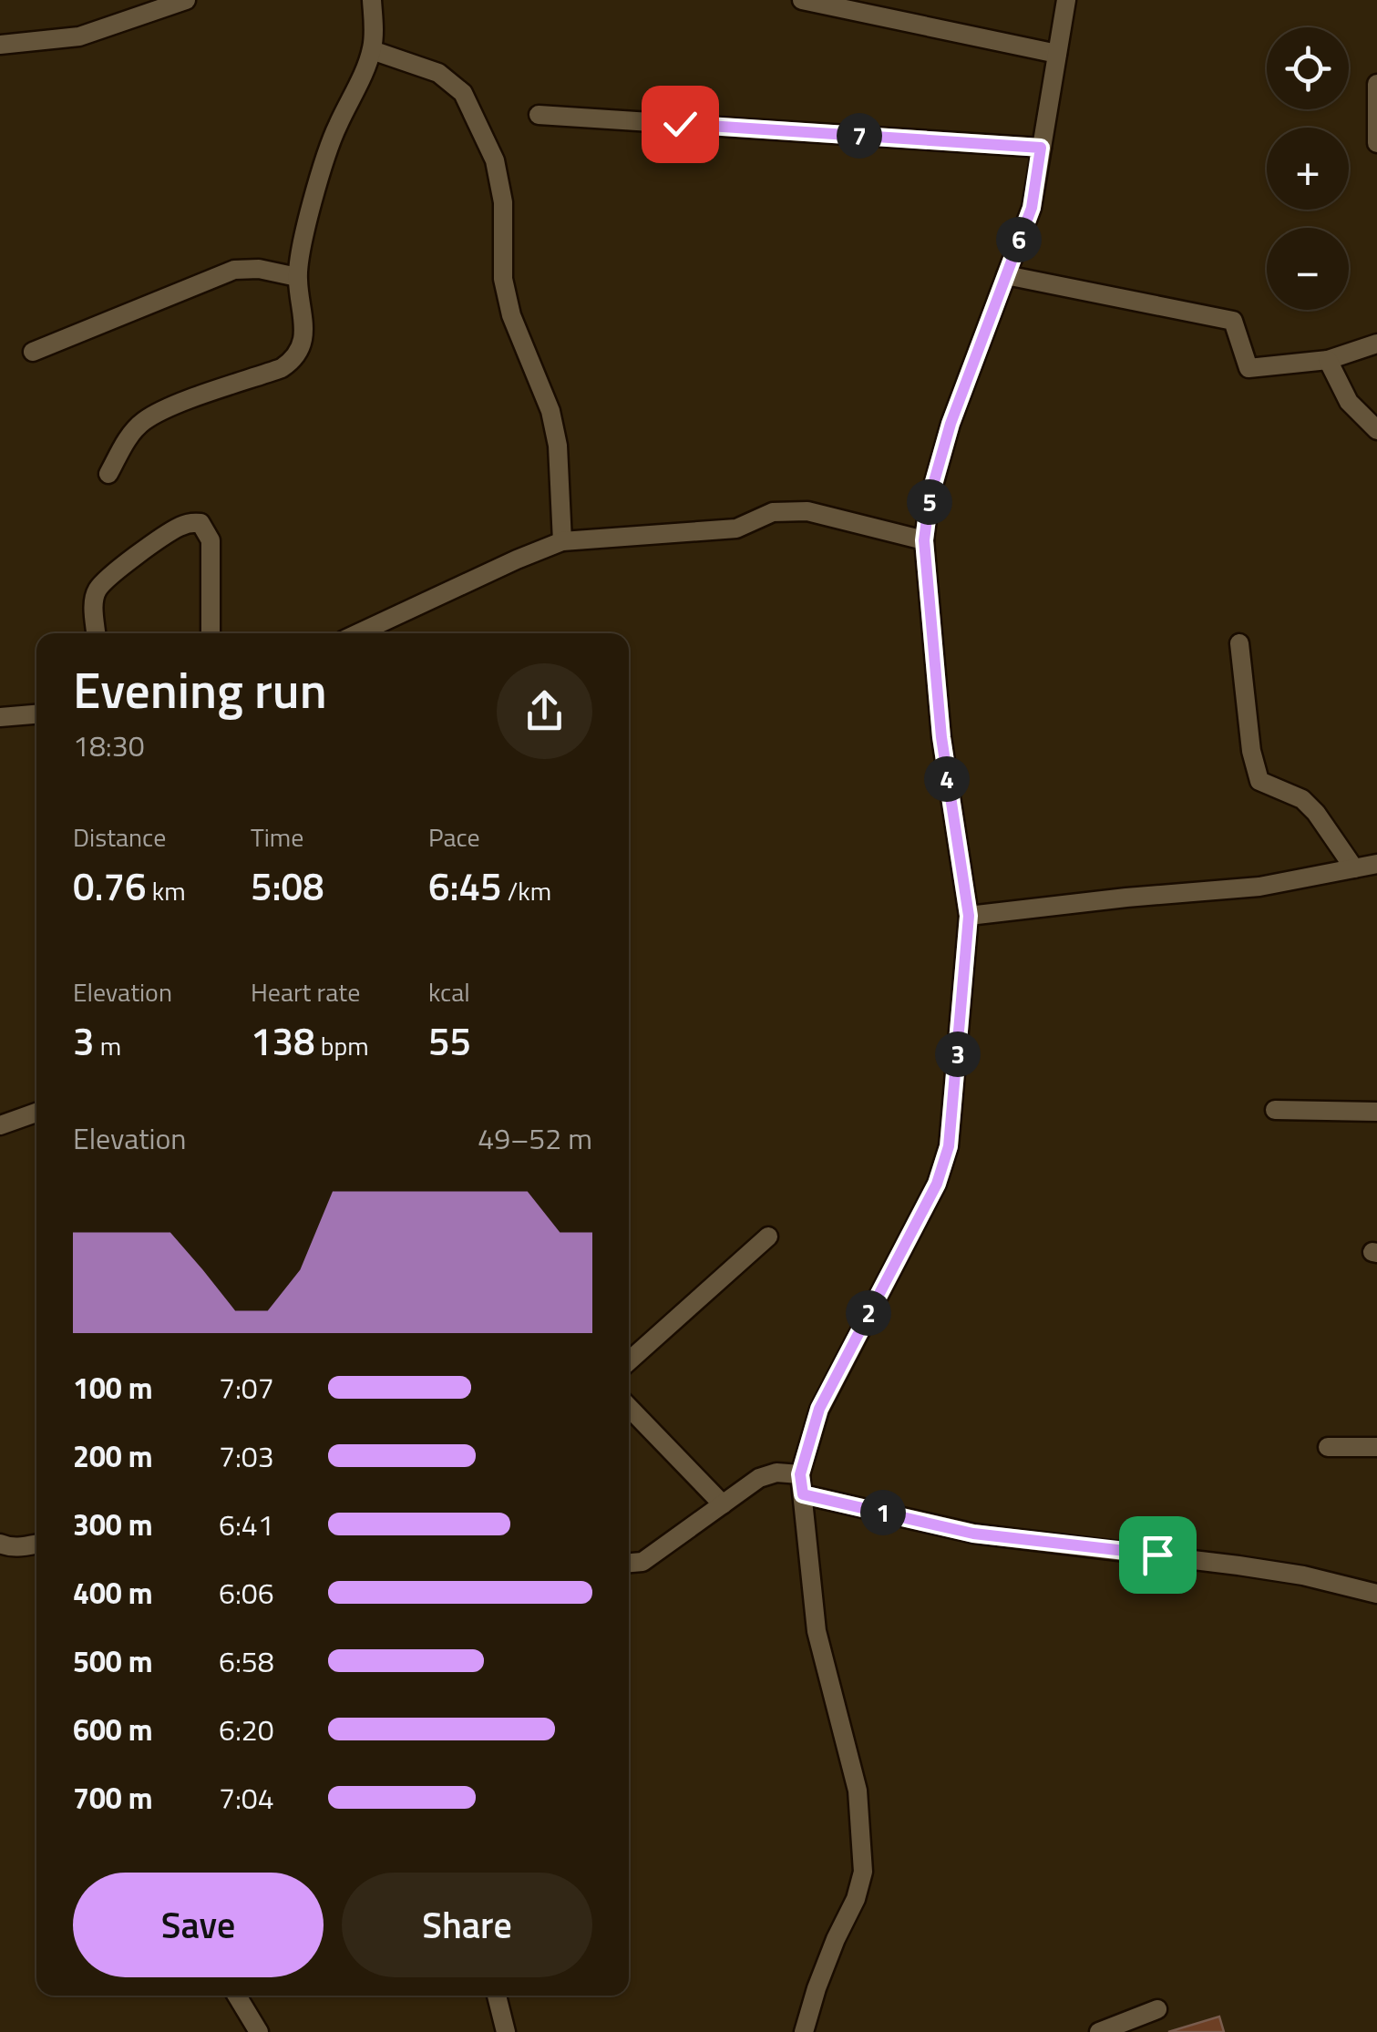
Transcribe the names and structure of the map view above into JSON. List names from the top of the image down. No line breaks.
{"page":{"map_buttons":["+","−"],"pins":["7","6","5","4","3","2","1"],"heading":["Evening run","18:30"],"stats":[["Distance","0.76 km"],["Time","5:08"],["Pace","6:45 /km"],["Elevation","3 m"],["Heart rate","138 bpm"],["kcal","55"]],"chart":["Elevation","49–52 m"],"list":[{"name":"100 m","note":"7:07"},{"name":"200 m","note":"7:03"},{"name":"300 m","note":"6:41"},{"name":"400 m","note":"6:06"},{"name":"500 m","note":"6:58"},{"name":"600 m","note":"6:20"},{"name":"700 m","note":"7:04"}],"buttons":["Save","Share"]}}
